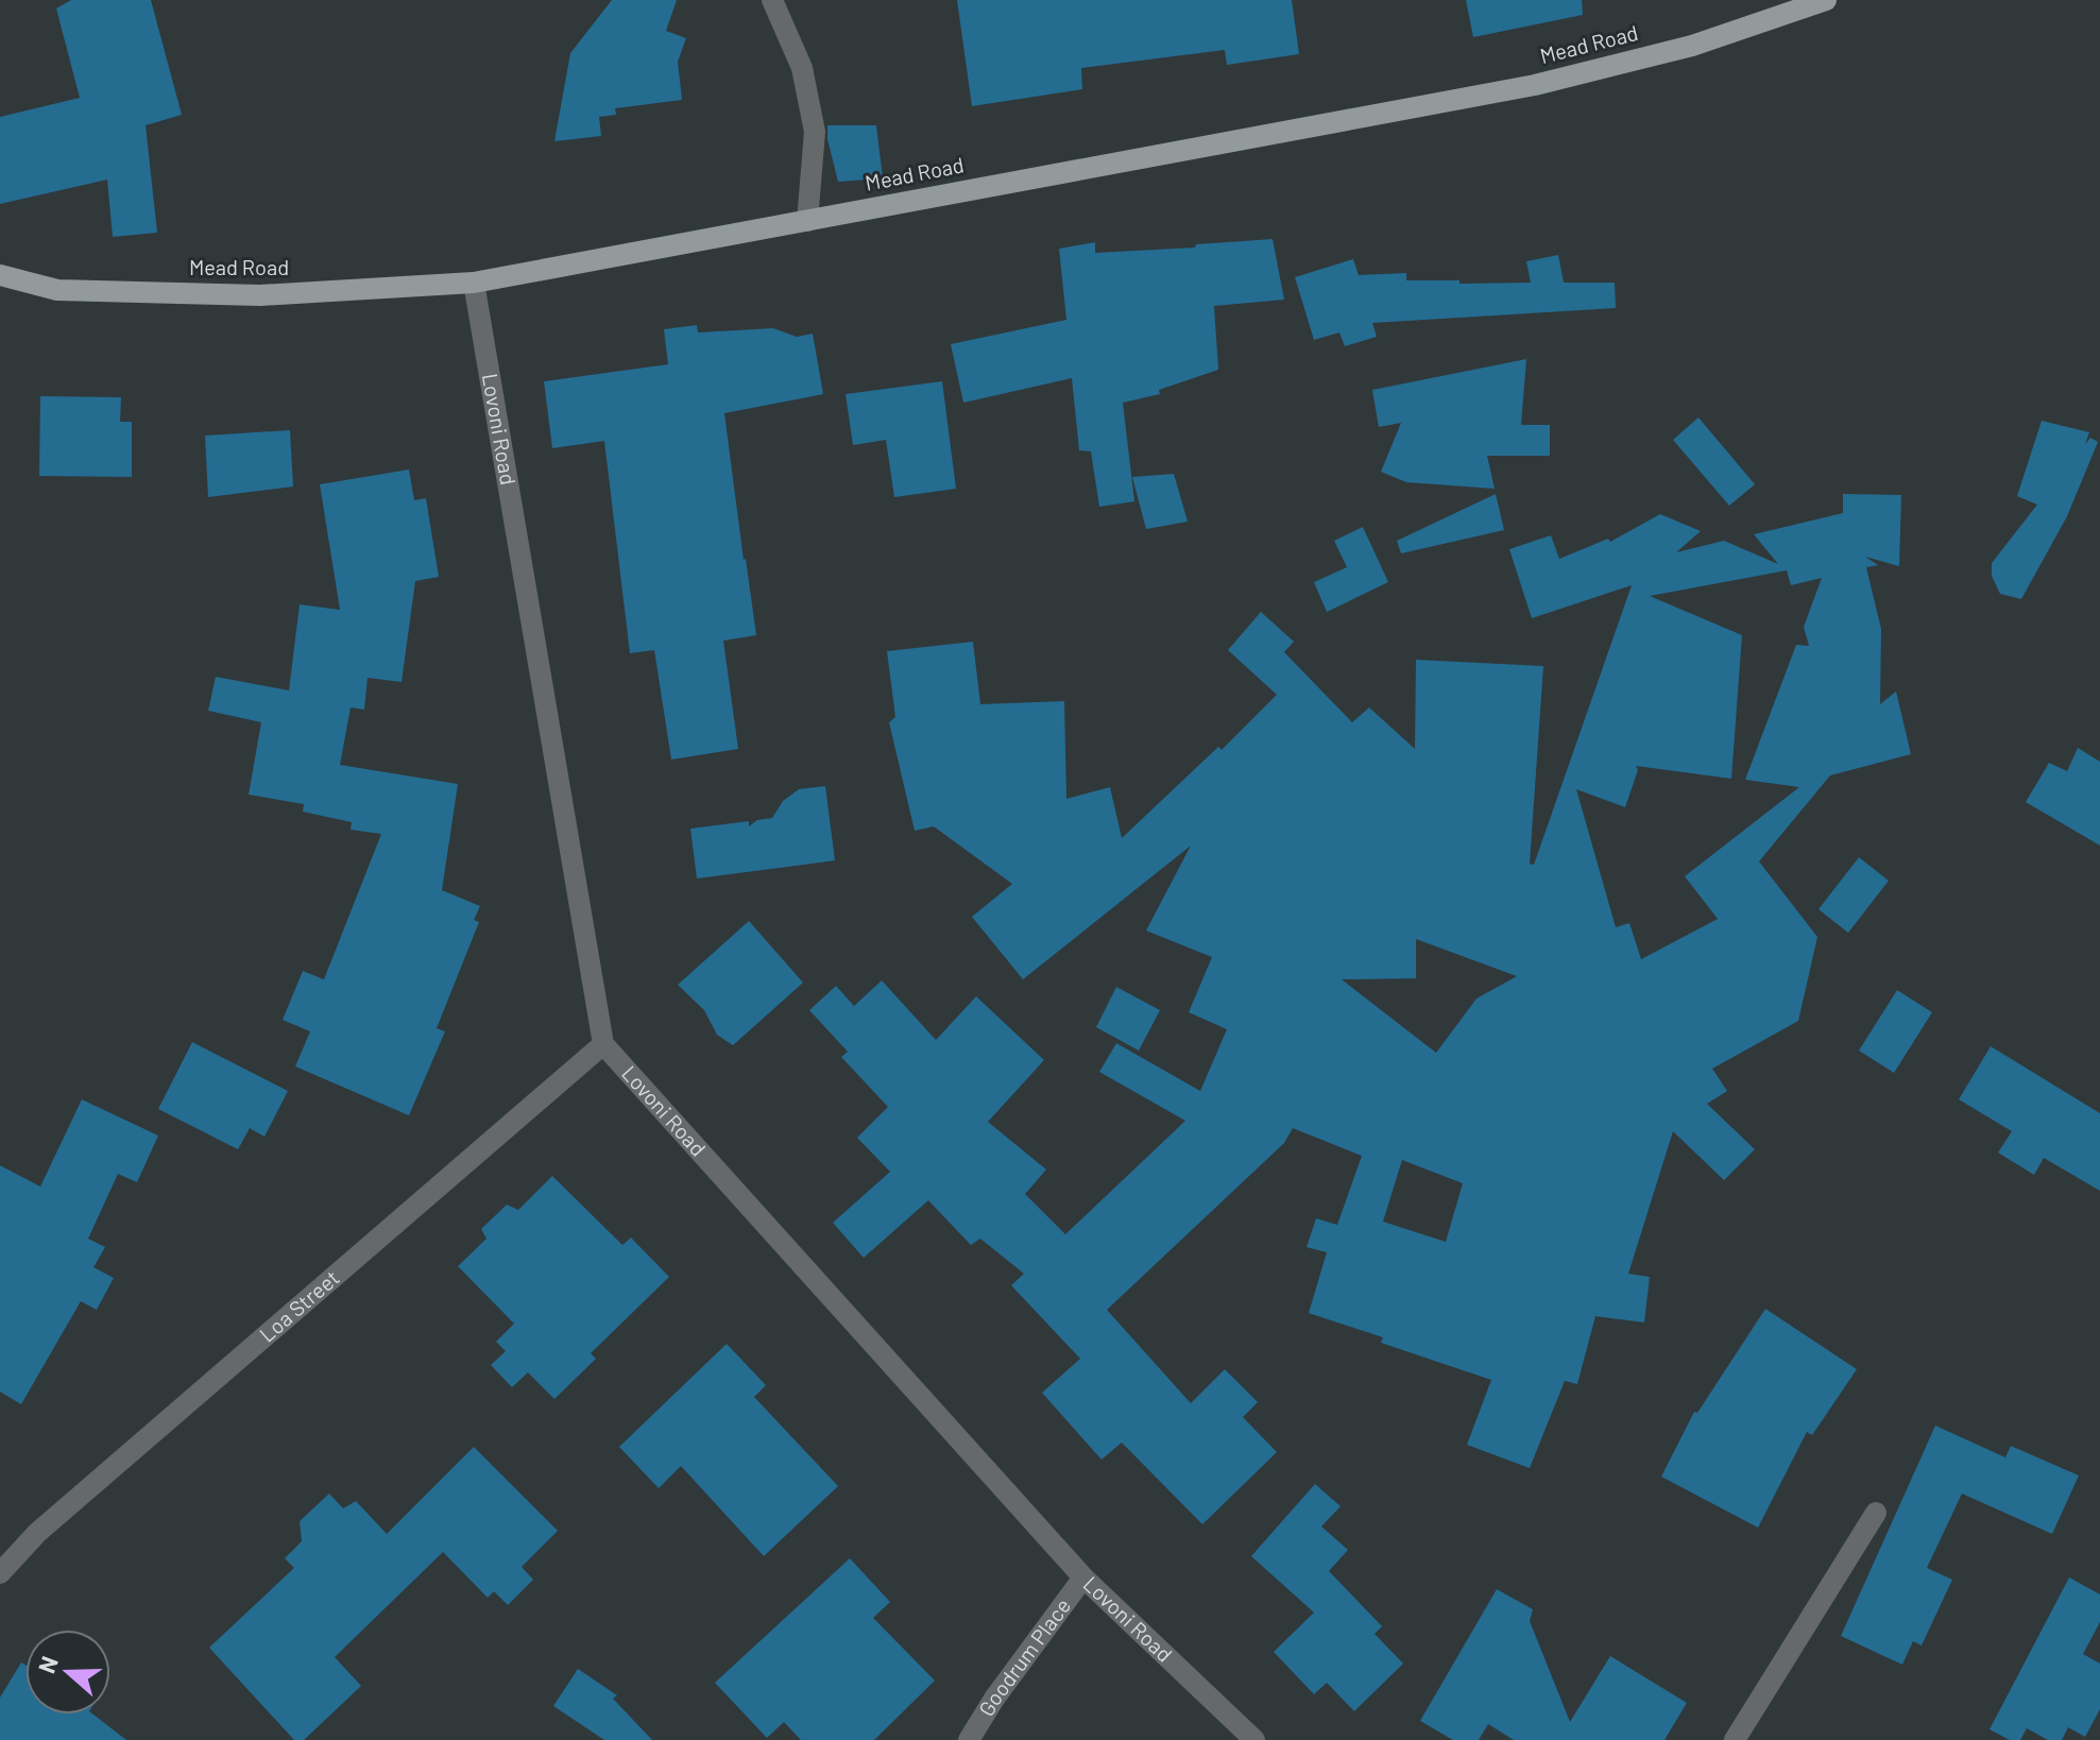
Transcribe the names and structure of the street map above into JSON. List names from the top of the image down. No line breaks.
{"streets":{"main road":["Mead Road"],"street":["Lovoni Road","Loa Street","Goodrum Place"]},"crossings":[["Mead Road","Lovoni Road"],["Lovoni Road","Loa Street"],["Lovoni Road","Goodrum Place"]],"north":"left"}
